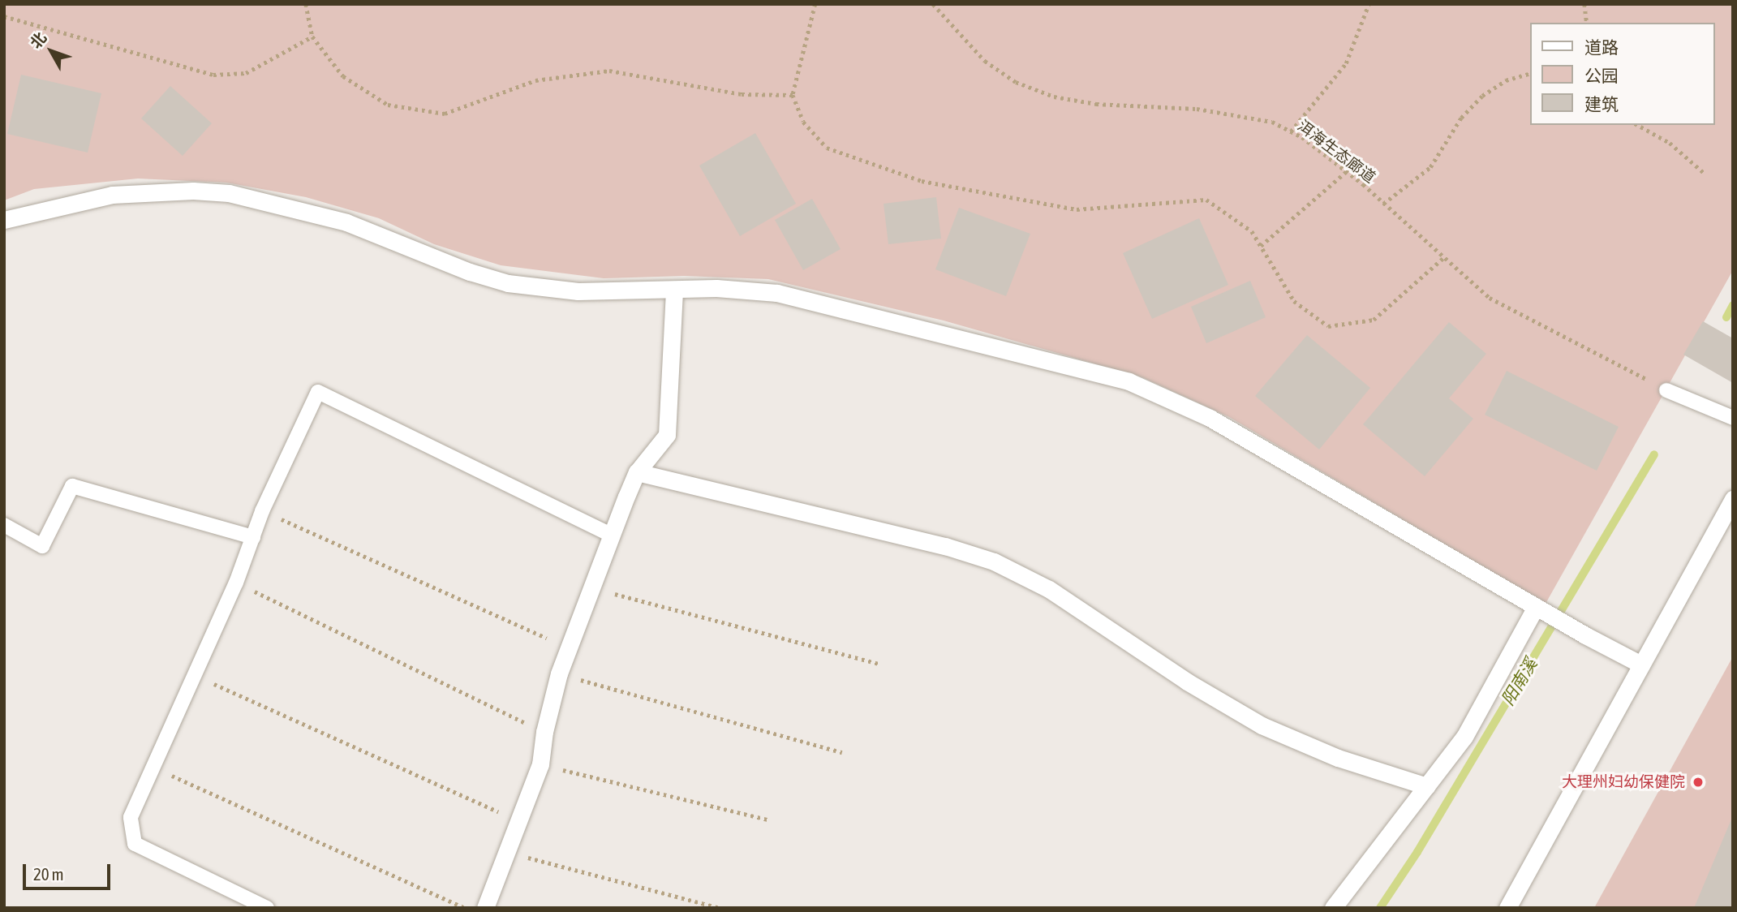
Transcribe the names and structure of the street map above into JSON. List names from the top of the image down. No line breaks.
{"streets":{"path":["洱海生态廊道"]},"water":["阳南溪"],"places":["大理州妇幼保健院"],"legend":["道路","公园","建筑"],"scale_bar":"20 m","north":"top left"}
